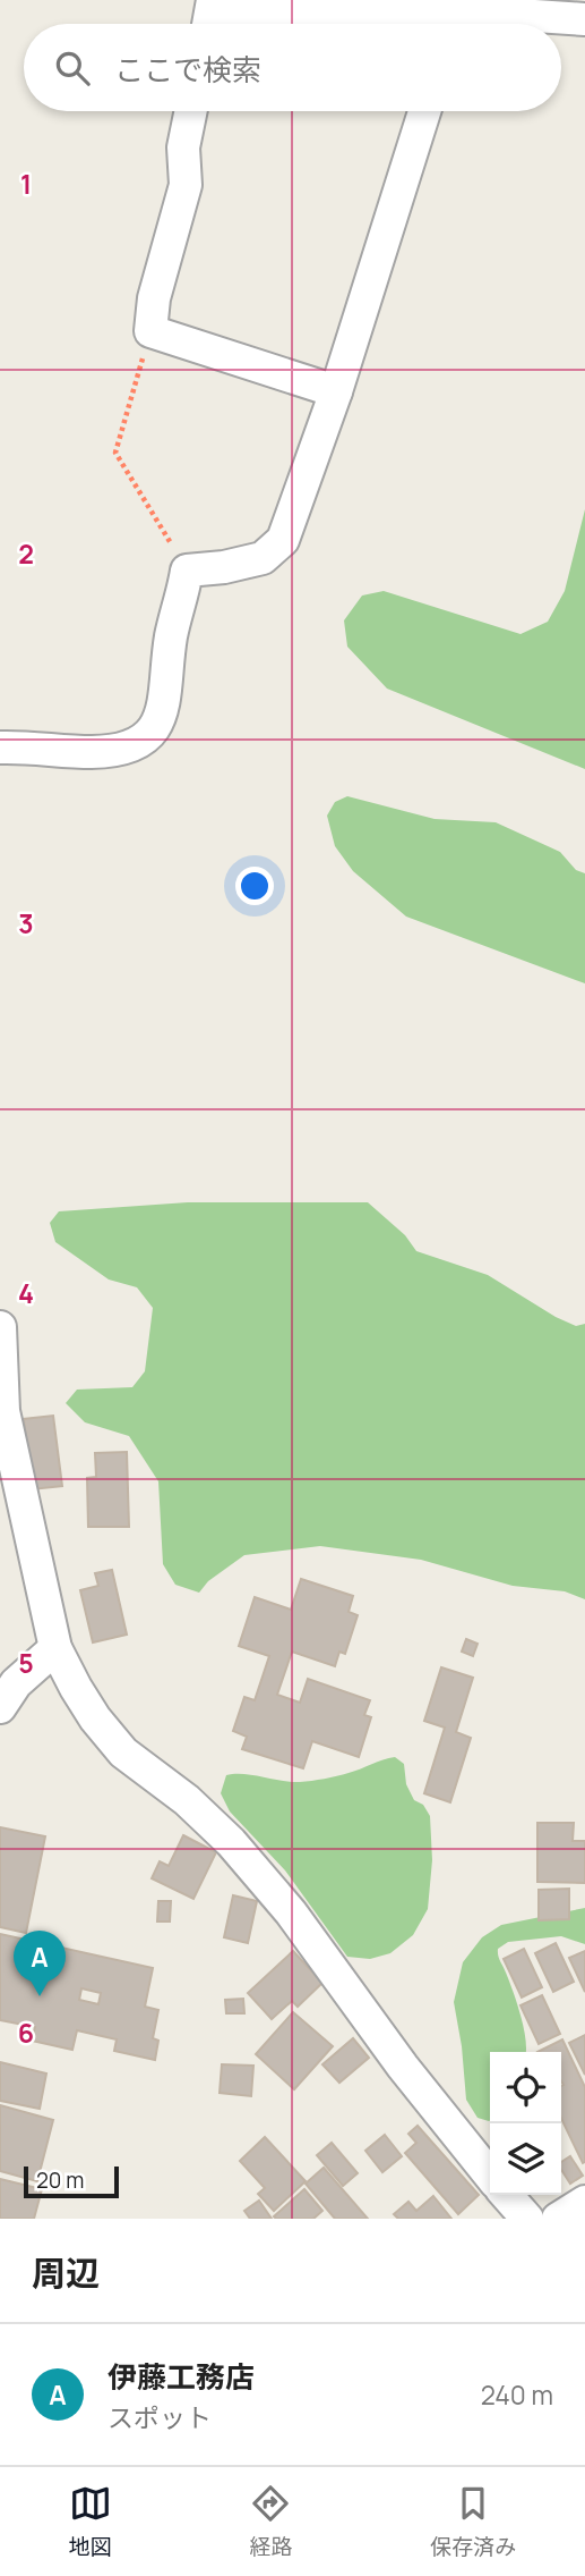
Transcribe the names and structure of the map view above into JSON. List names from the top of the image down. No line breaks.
{"scale_bar":"20 m","page":{"search":"ここで検索","pins":"A","scale":"20 m","heading":"周辺","list":[{"mark":"A","name":"伊藤工務店","note":"スポット","value":"240 m"}],"nav":["地図","経路","保存済み"]},"grid":{"rows":["1","2","3","4","5","6"]}}
